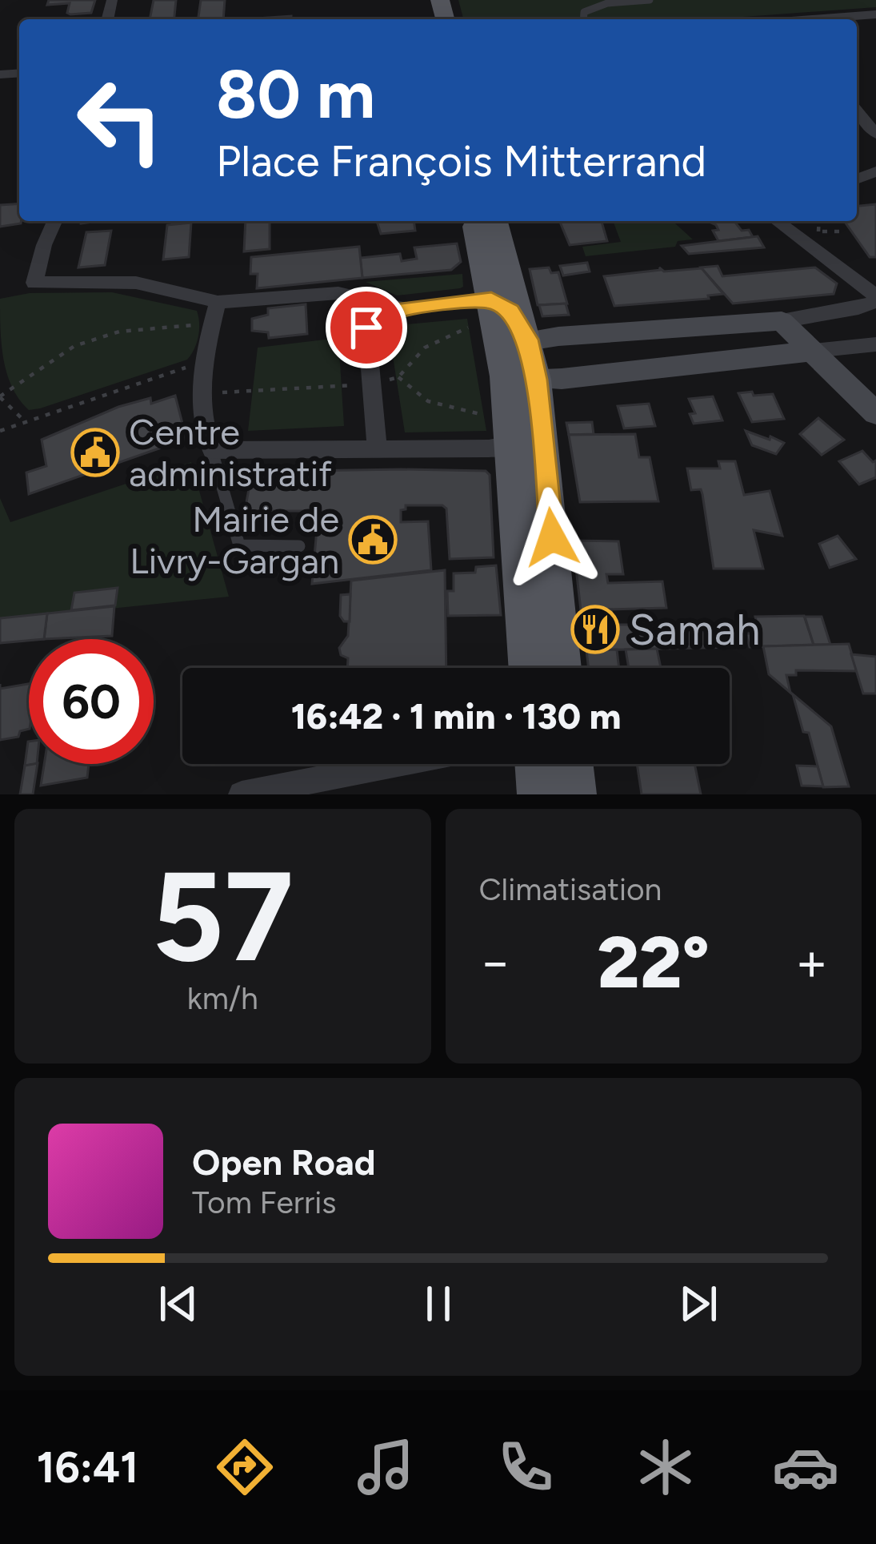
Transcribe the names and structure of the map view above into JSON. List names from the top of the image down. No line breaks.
{"places":{"public building":["Centre administratif","Mairie de Livry-Gargan"],"restaurant":["Samah"]},"page":{"turn":["80 m","Place François Mitterrand"],"limit":"60","trip":"16:42 · 1 min · 130 m","tile":[["57","km/h"],"Climatisation"],"heat":["−","22°","+"],"song":["Open Road","Tom Ferris"],"tabs":"16:41"}}
